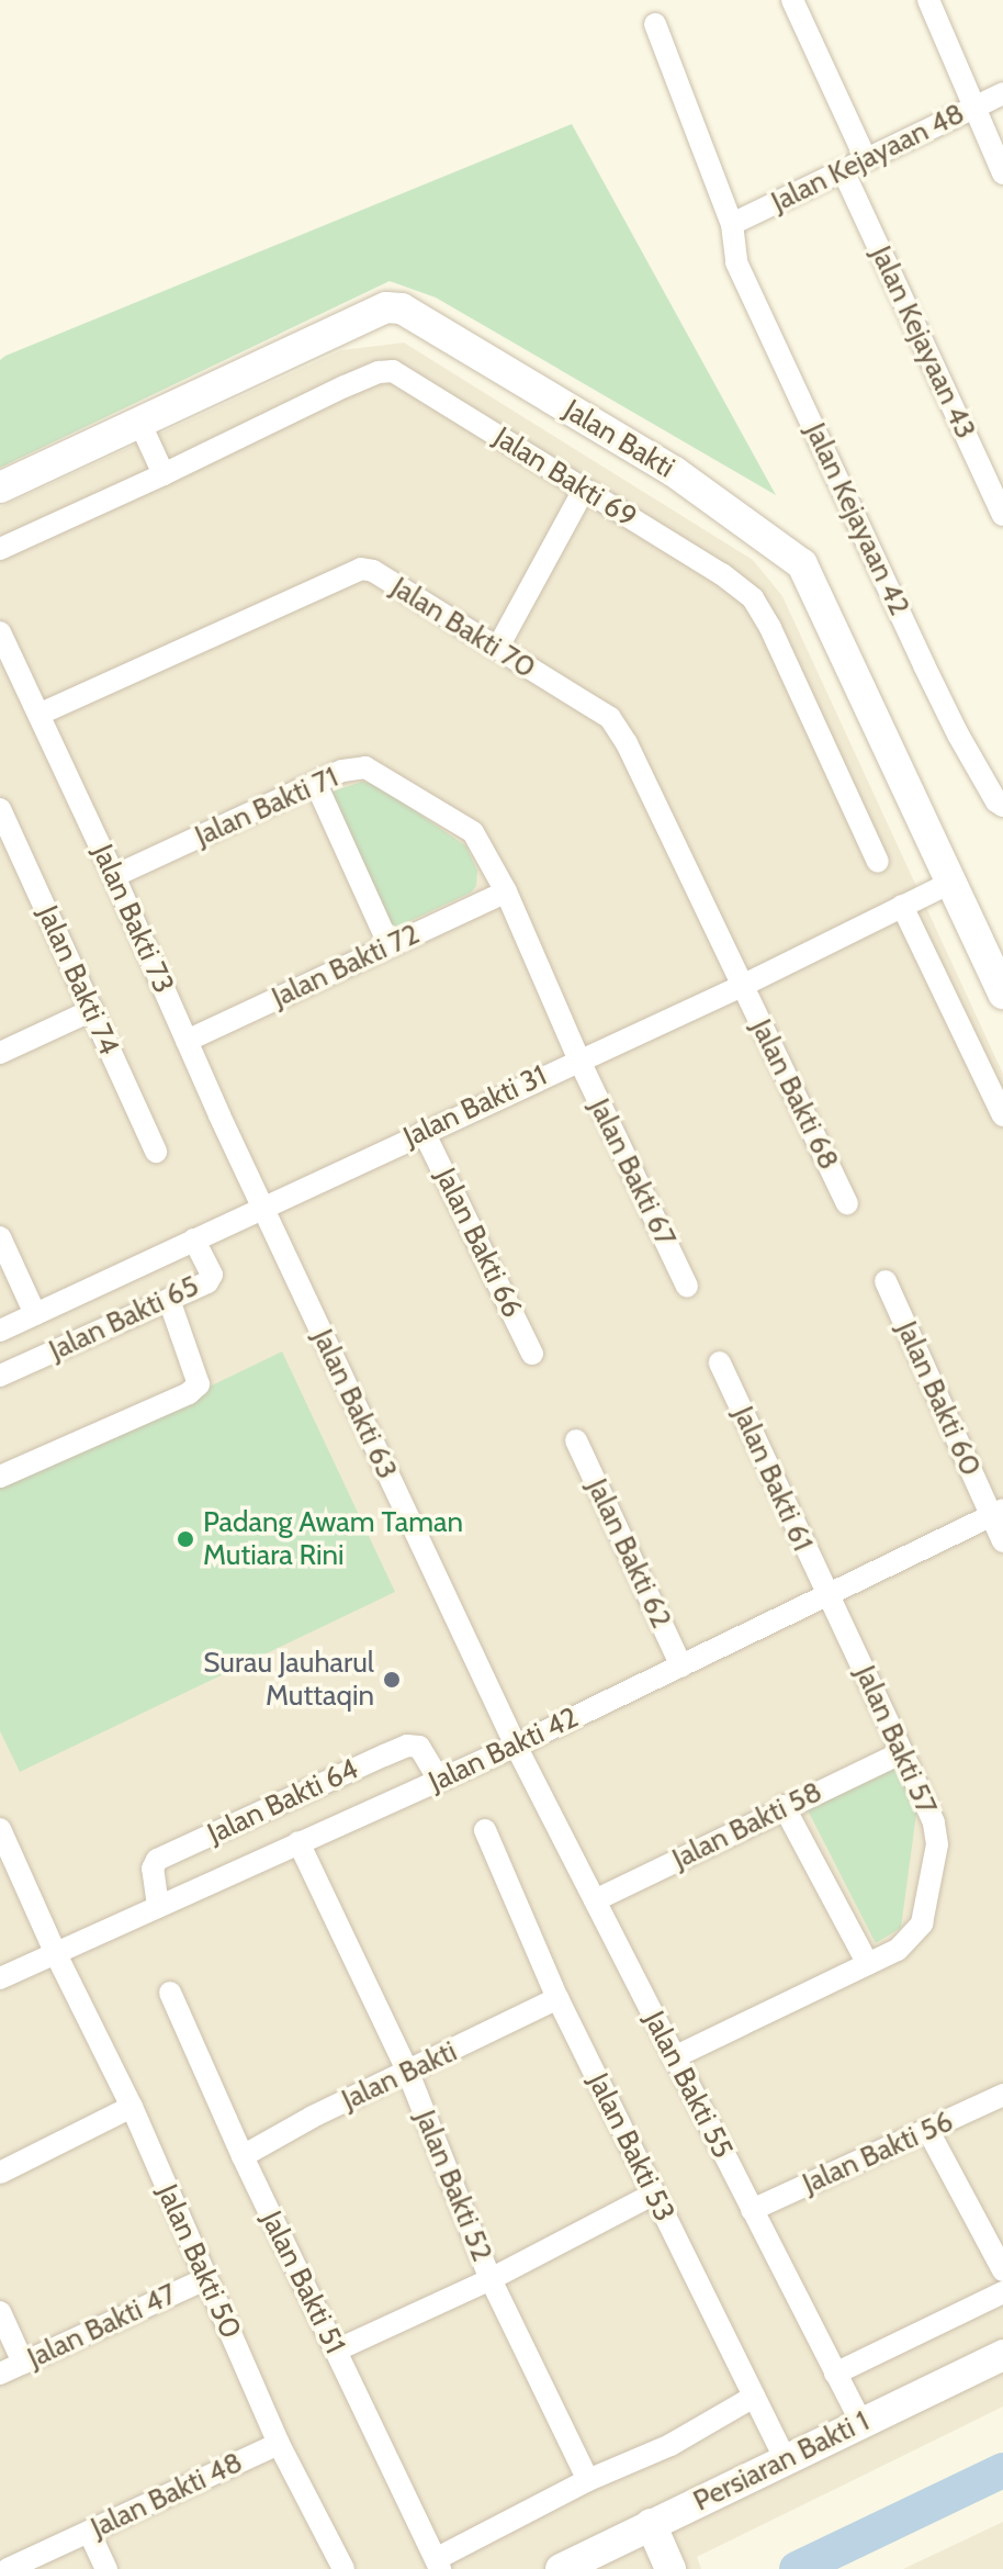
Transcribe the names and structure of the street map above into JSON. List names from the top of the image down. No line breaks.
{"streets":{"street":["Jalan Kejayaan 48","Jalan Kejayaan 43","Jalan Bakti","Jalan Bakti 69","Jalan Kejayaan 42","Jalan Bakti 70","Jalan Bakti 71","Jalan Bakti 73","Jalan Bakti 72","Jalan Bakti 74","Jalan Bakti 68","Jalan Bakti 31","Jalan Bakti 67","Jalan Bakti 66","Jalan Bakti 65","Jalan Bakti 60","Jalan Bakti 63","Jalan Bakti 61","Jalan Bakti 62","Jalan Bakti 57","Jalan Bakti 42","Jalan Bakti 64","Jalan Bakti 58","Jalan Bakti 55","Jalan Bakti 53","Jalan Bakti 56","Jalan Bakti 52","Jalan Bakti 50","Jalan Bakti 51","Jalan Bakti 47","Persiaran Bakti 1","Jalan Bakti 48"]},"crossings":[["Jalan Kejayaan 48","Jalan Kejayaan 43"],["Jalan Kejayaan 48","Jalan Kejayaan 42"],["Jalan Bakti","Jalan Bakti 31"],["Jalan Bakti","Jalan Bakti 53"],["Jalan Bakti","Jalan Bakti 52"],["Jalan Bakti","Jalan Bakti 51"],["Jalan Bakti 70","Jalan Bakti 73"],["Jalan Bakti 70","Jalan Bakti 68"],["Jalan Bakti 70","Jalan Bakti 31"],["Jalan Bakti 71","Jalan Bakti 73"],["Jalan Bakti 71","Jalan Bakti 72"],["Jalan Bakti 71","Jalan Bakti 31"],["Jalan Bakti 71","Jalan Bakti 67"],["Jalan Bakti 73","Jalan Bakti 72"],["Jalan Bakti 73","Jalan Bakti 31"],["Jalan Bakti 73","Jalan Bakti 63"],["Jalan Bakti 68","Jalan Bakti 31"],["Jalan Bakti 31","Jalan Bakti 67"],["Jalan Bakti 31","Jalan Bakti 66"],["Jalan Bakti 31","Jalan Bakti 65"],["Jalan Bakti 31","Jalan Bakti 63"],["Jalan Bakti 60","Jalan Bakti 42"],["Jalan Bakti 63","Jalan Bakti 42"],["Jalan Bakti 63","Jalan Bakti 55"],["Jalan Bakti 61","Jalan Bakti 57"],["Jalan Bakti 61","Jalan Bakti 42"],["Jalan Bakti 62","Jalan Bakti 42"],["Jalan Bakti 57","Jalan Bakti 42"],["Jalan Bakti 57","Jalan Bakti 58"],["Jalan Bakti 57","Jalan Bakti 55"],["Jalan Bakti 42","Jalan Bakti 64"],["Jalan Bakti 42","Jalan Bakti 55"],["Jalan Bakti 42","Jalan Bakti 52"],["Jalan Bakti 42","Jalan Bakti 50"],["Jalan Bakti 58","Jalan Bakti 55"],["Jalan Bakti 55","Jalan Bakti 56"],["Jalan Bakti 55","Persiaran Bakti 1"],["Jalan Bakti 53","Persiaran Bakti 1"],["Jalan Bakti 50","Jalan Bakti 47"],["Jalan Bakti 50","Jalan Bakti 48"]],"places":["Padang Awam Taman Mutiara Rini","Surau Jauharul Muttaqin"]}
